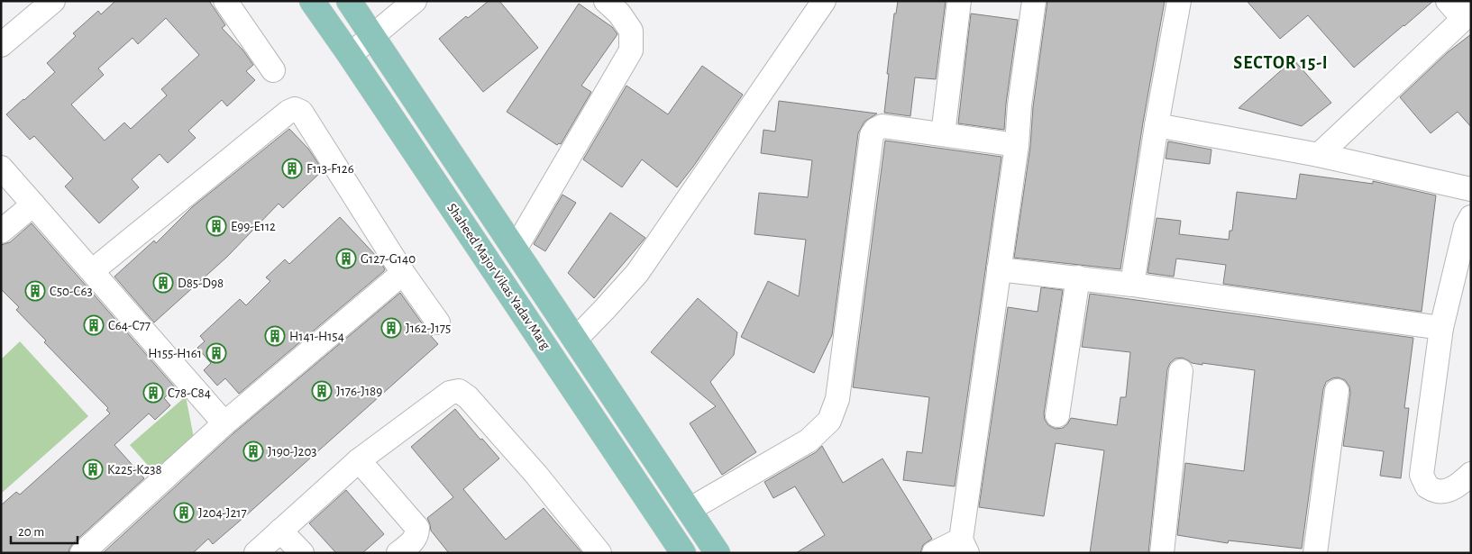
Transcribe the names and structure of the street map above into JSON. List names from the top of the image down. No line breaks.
{"streets":{"main road":["Shaheed Major Vikas Yadav Marg"]},"districts":["SECTOR 15-I"],"places":{"building":["F113-F126","E99-E112","G127-G140","D85-D98","C50-C63","C64-C77","J162-J175","H141-H154","H155-H161","J176-J189","C78-C84","J190-J203","K225-K238","J204-J217"]},"scale_bar":"20 m"}
